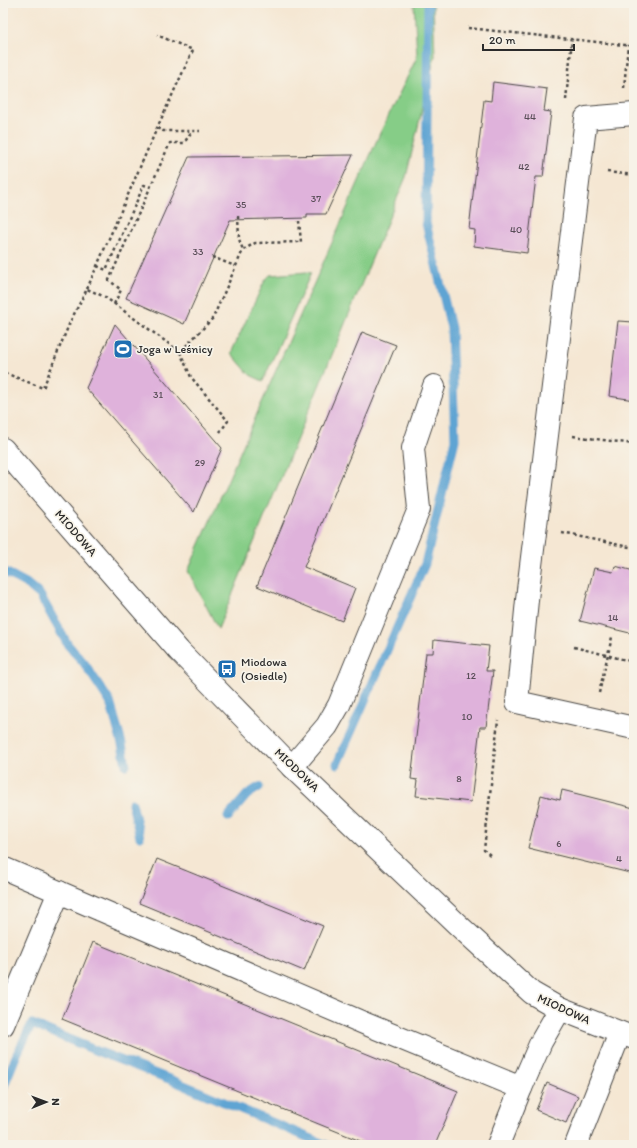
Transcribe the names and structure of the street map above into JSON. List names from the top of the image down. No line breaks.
{"streets":{"street":["MIODOWA"]},"places":{"sports":["Joga w Leśnicy"],"bus stop":["Miodowa (Osiedle)"]},"house_numbers":["44","42","37","35","40","33","31","29","14","12","10","8","6","4"],"scale_bar":"20 m","north":"right"}
